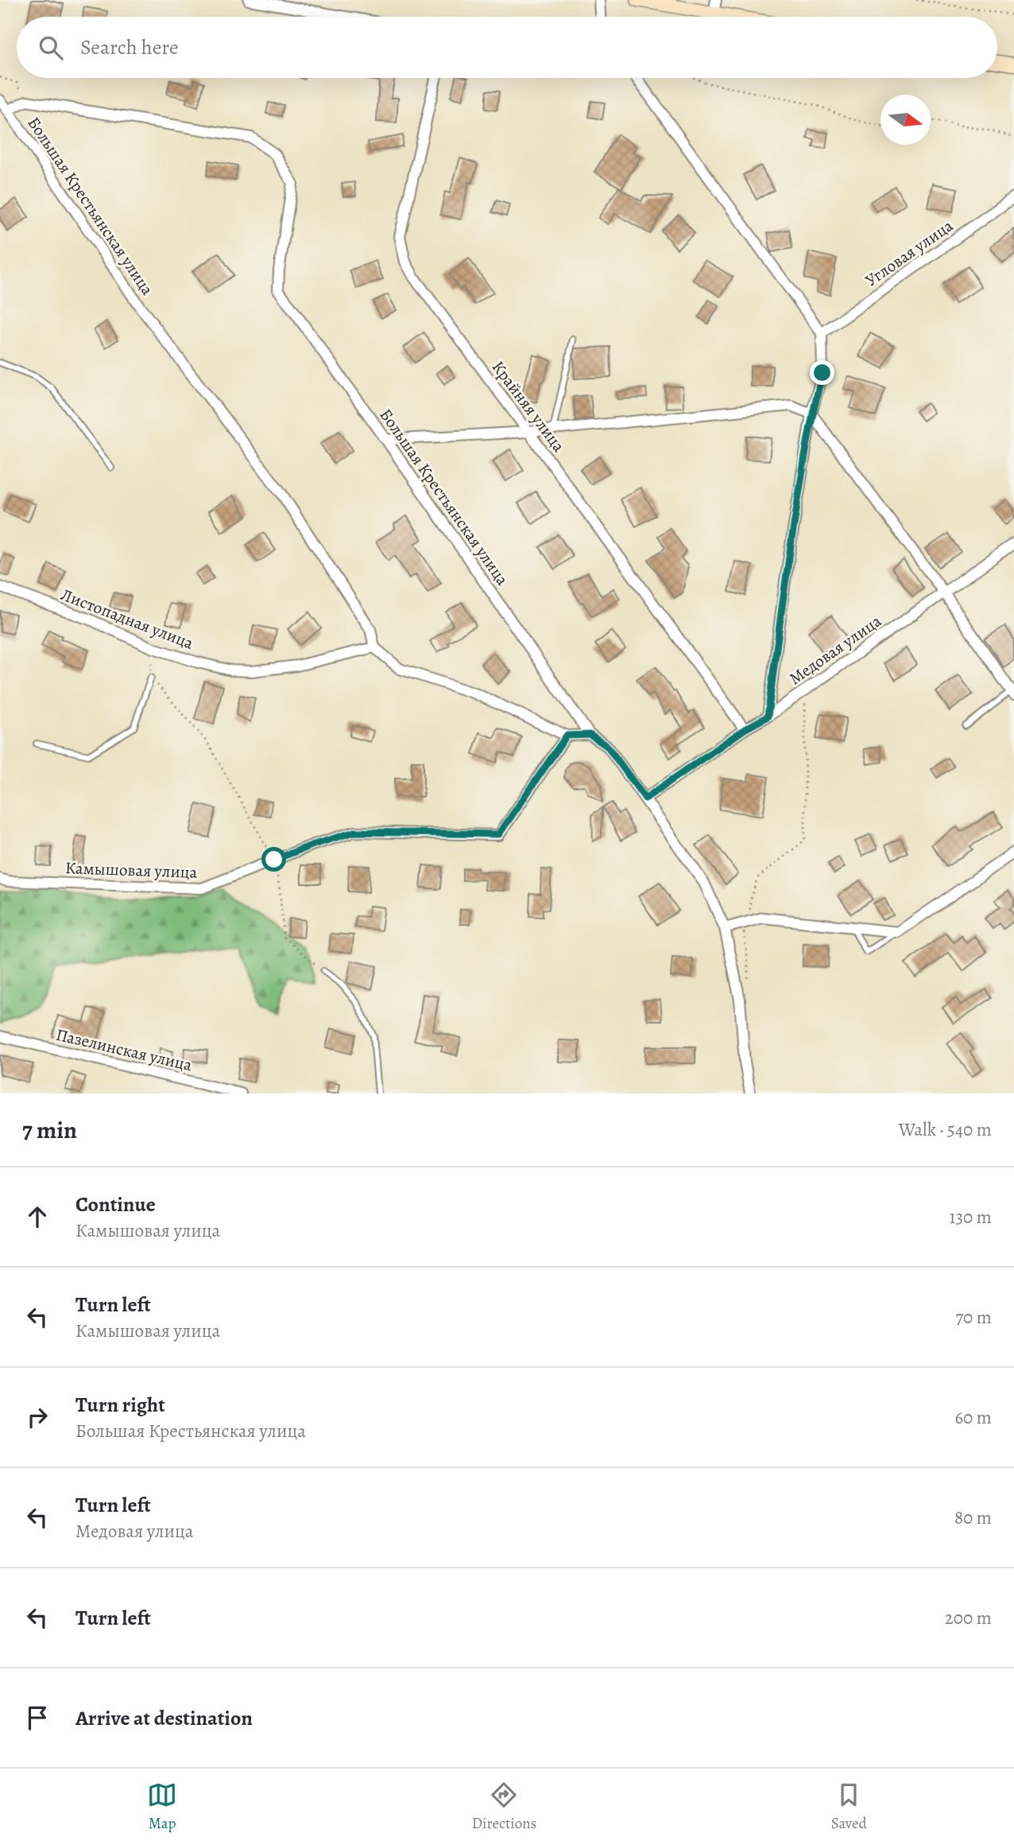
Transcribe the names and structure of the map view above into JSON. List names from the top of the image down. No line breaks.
{"streets":{"street":["Большая Крестьянская улица","Угловая улица","Крайняя улица","Листопадная улица","Медовая улица","Камышовая улица","Пазелинская улица"]},"crossings":[["Большая Крестьянская улица","Листопадная улица"],["Большая Крестьянская улица","Медовая улица"],["Крайняя улица","Медовая улица"]],"north":"right","page":{"search":"Search here","heading":["7 min","Walk · 540 m"],"list":[["Continue","Камышовая улица","130 m"],["Turn left","Камышовая улица","70 m"],["Turn right","Большая Крестьянская улица","60 m"],["Turn left","Медовая улица","80 m"],["Turn left","200 m"],"Arrive at destination"],"nav":["Map","Directions","Saved"]}}
